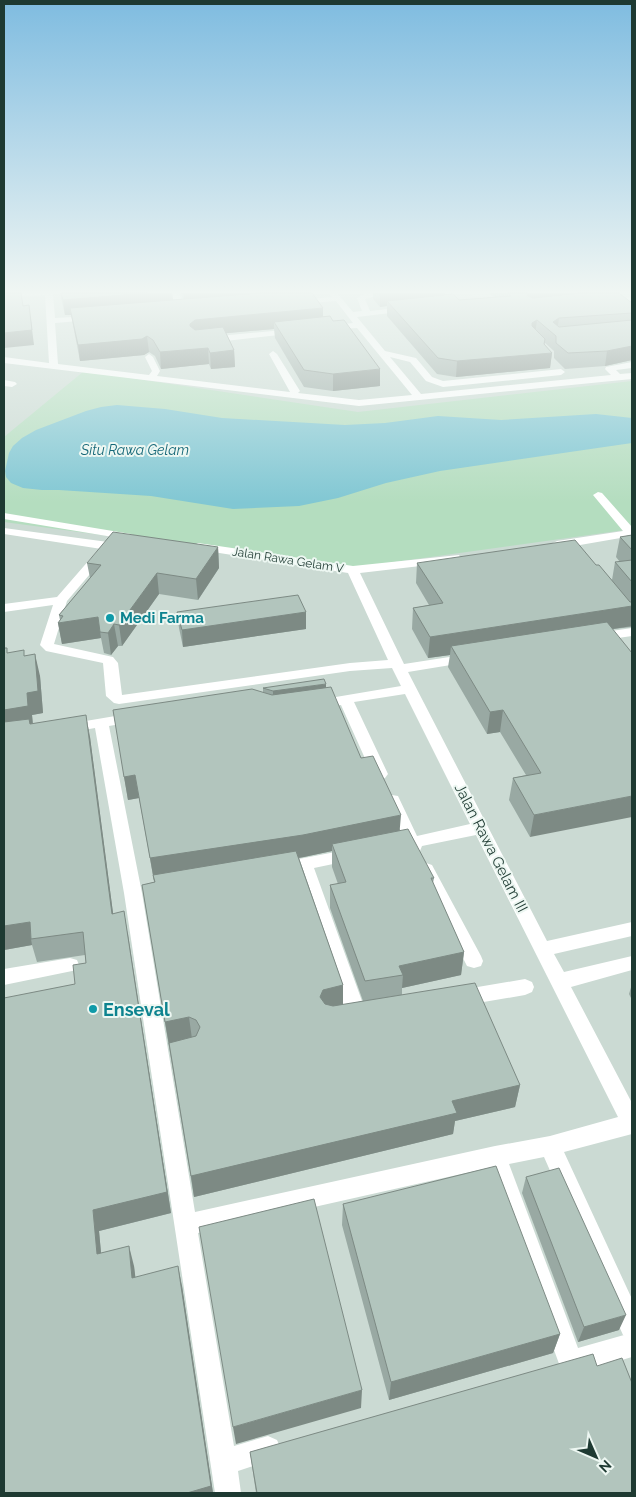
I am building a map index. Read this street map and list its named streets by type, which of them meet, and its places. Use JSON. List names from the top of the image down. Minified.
{"streets":{"street":["Jalan Rawa Gelam V","Jalan Rawa Gelam III"]},"crossings":[["Jalan Rawa Gelam V","Jalan Rawa Gelam III"]],"water":["Situ Rawa Gelam"],"places":["Medi Farma","Enseval"],"north":"bottom right"}
